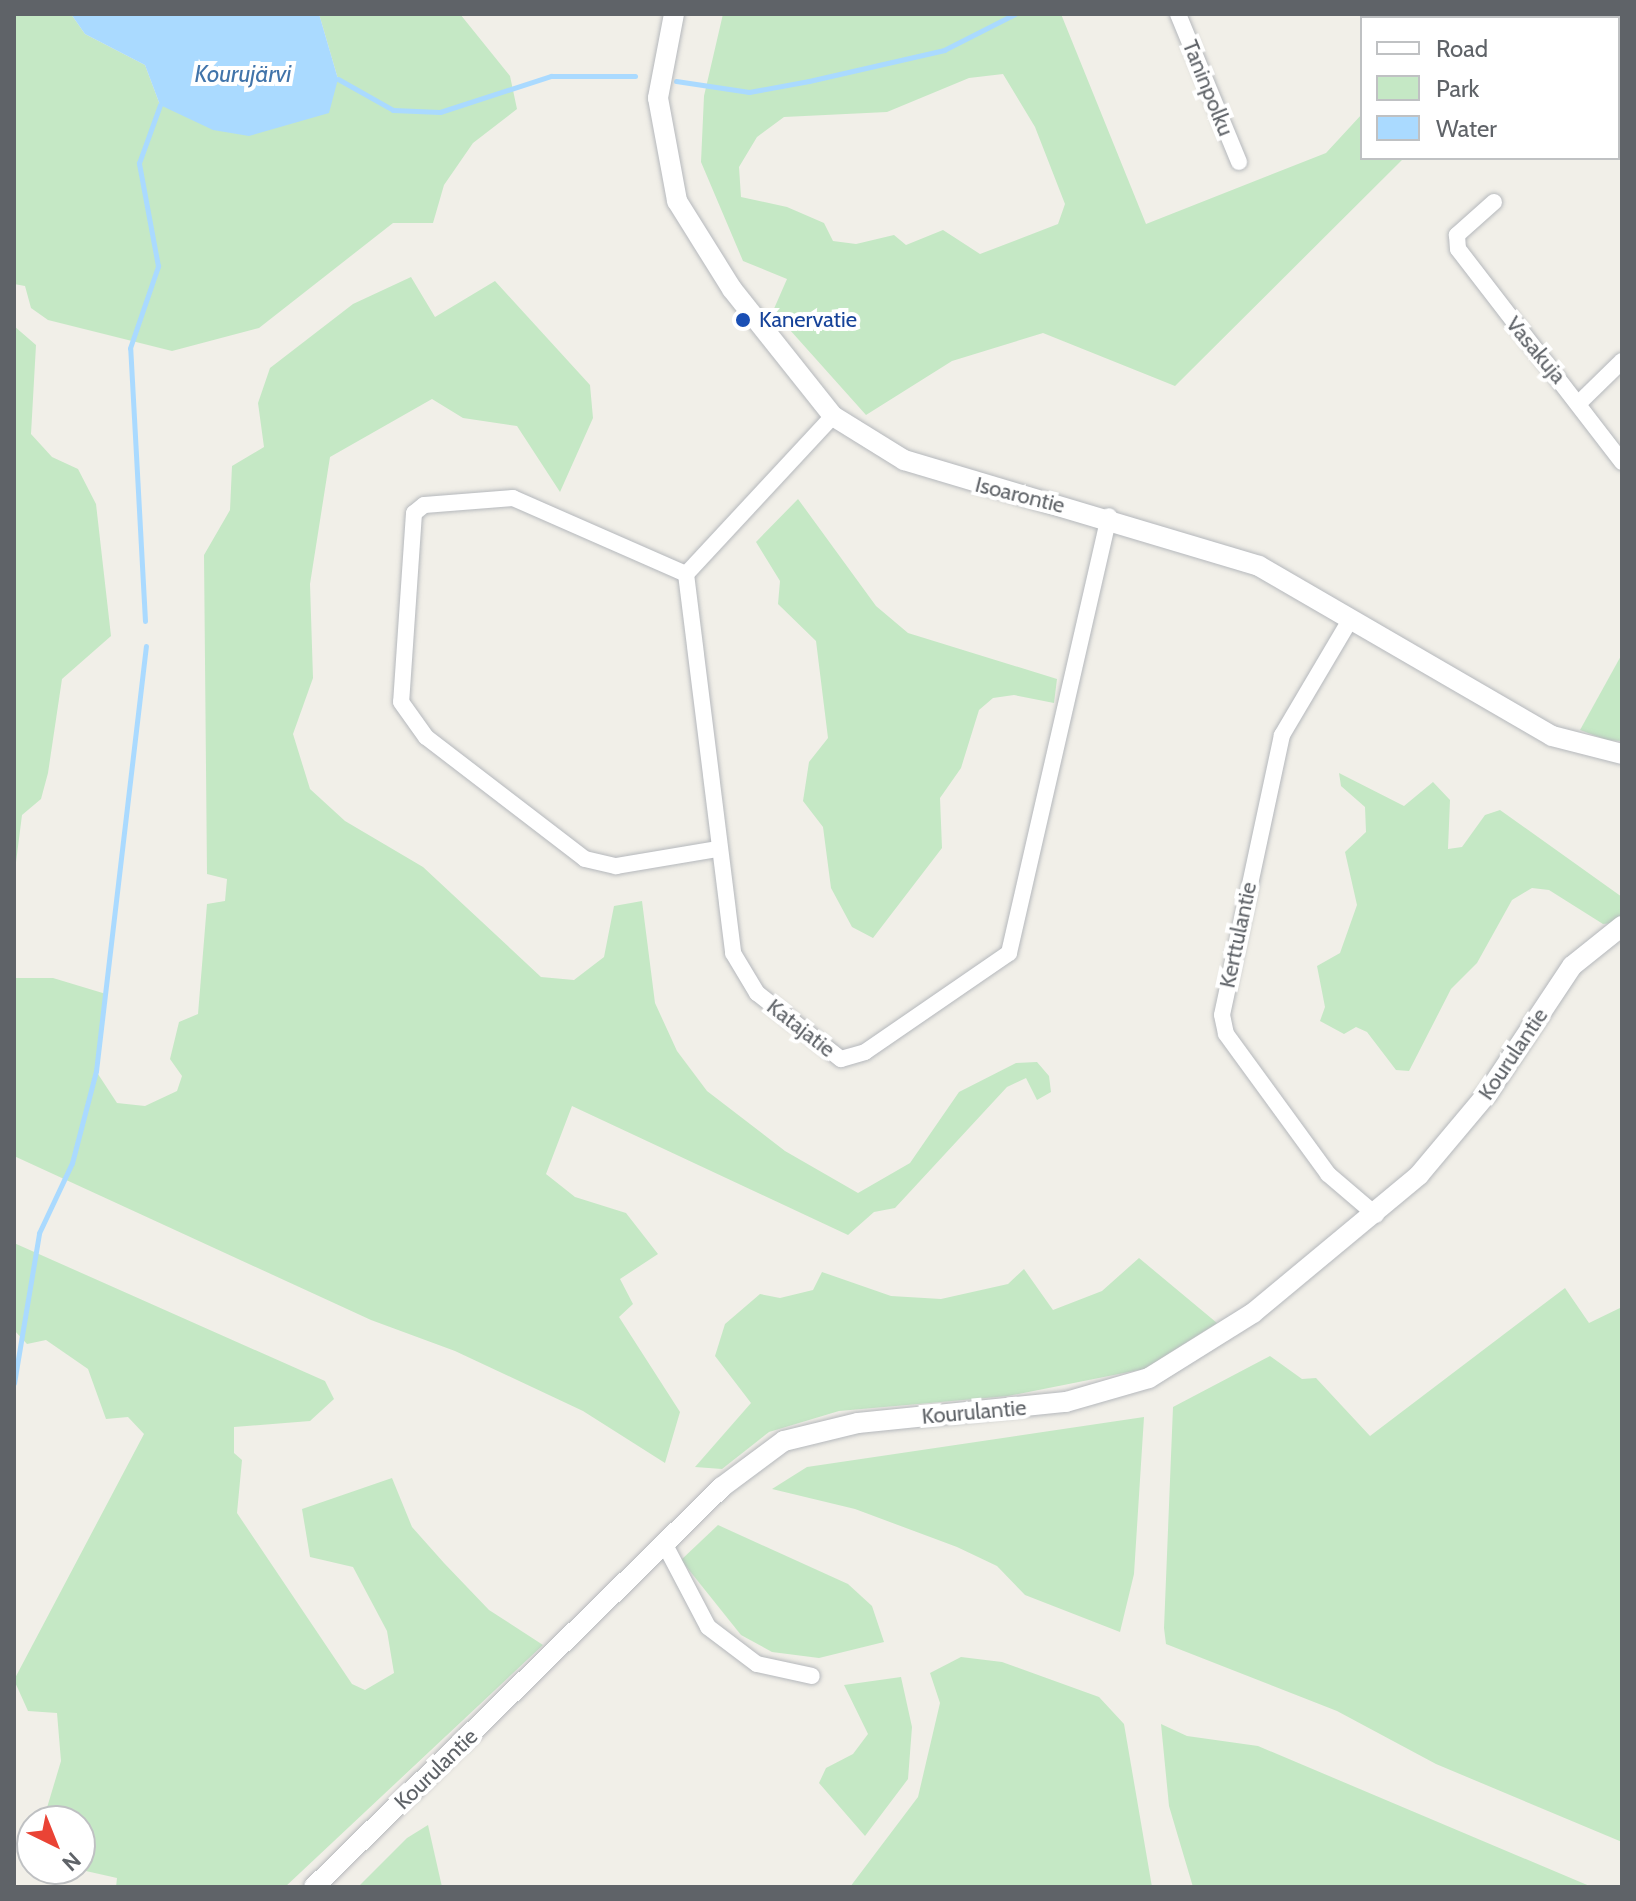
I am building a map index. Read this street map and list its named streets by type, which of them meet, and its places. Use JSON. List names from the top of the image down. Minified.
{"streets":{"street":["Taninpolku","Vasakuja","Isoarontie","Kerttulantie","Katajatie","Kourulantie"]},"crossings":[["Isoarontie","Kerttulantie"],["Isoarontie","Katajatie"],["Kerttulantie","Kourulantie"]],"water":["Kourujärvi"],"places":["Kanervatie"],"legend":["Road","Park","Water"],"north":"bottom right"}
